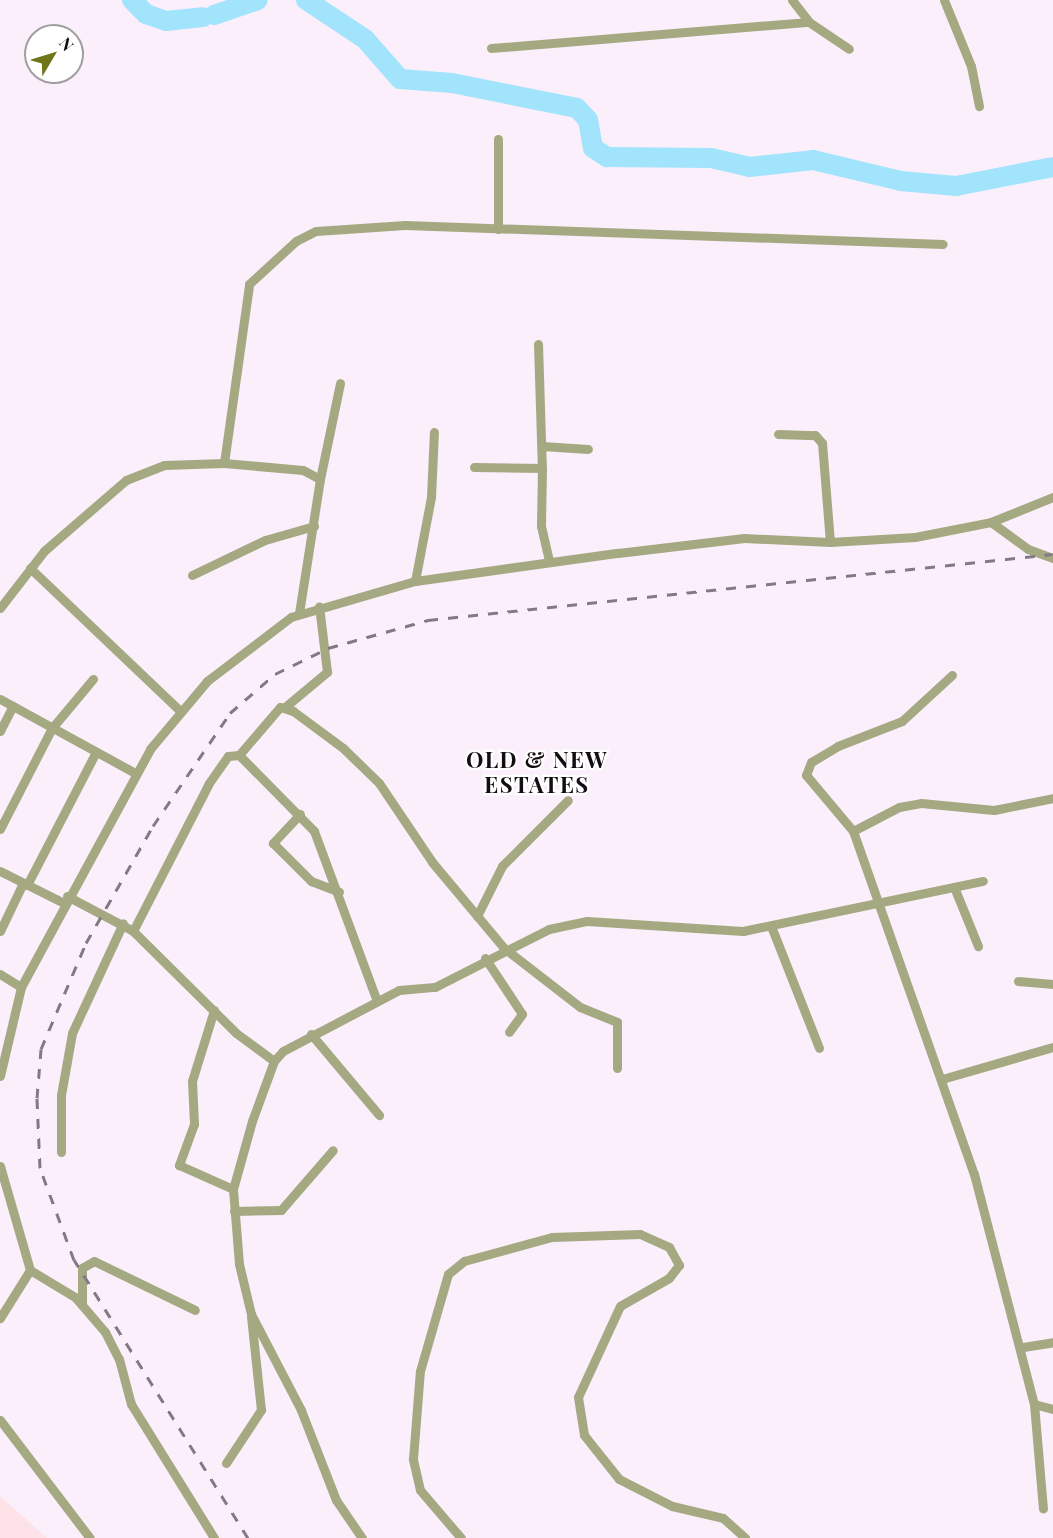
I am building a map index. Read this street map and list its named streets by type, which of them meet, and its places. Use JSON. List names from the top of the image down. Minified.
{"districts":["OLD & NEW ESTATES"],"north":"top right"}
